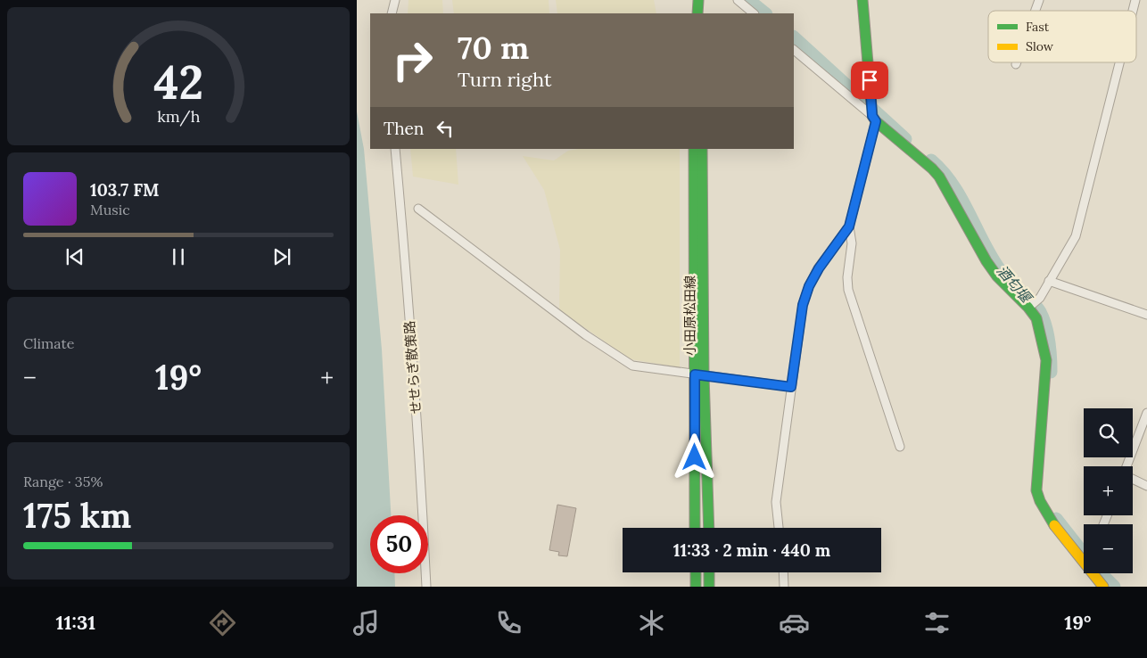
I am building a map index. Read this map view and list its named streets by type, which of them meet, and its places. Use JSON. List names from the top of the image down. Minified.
{"streets":{"main road":["小田原松田線"],"street":["せせらぎ散策路"]},"water":["酒匂堰"],"legend":["Fast","Slow"],"page":{"turn":["70 m","Turn right"],"then":"Then","song":["103.7 FM","Music"],"tile":["Climate",["Range · 35%","175 km"]],"heat":["−","19°","+"],"map_buttons":["+","−"],"limit":"50","trip":"11:33 · 2 min · 440 m","tabs":["11:31","19°"],"gauge":["42","km/h"]}}
